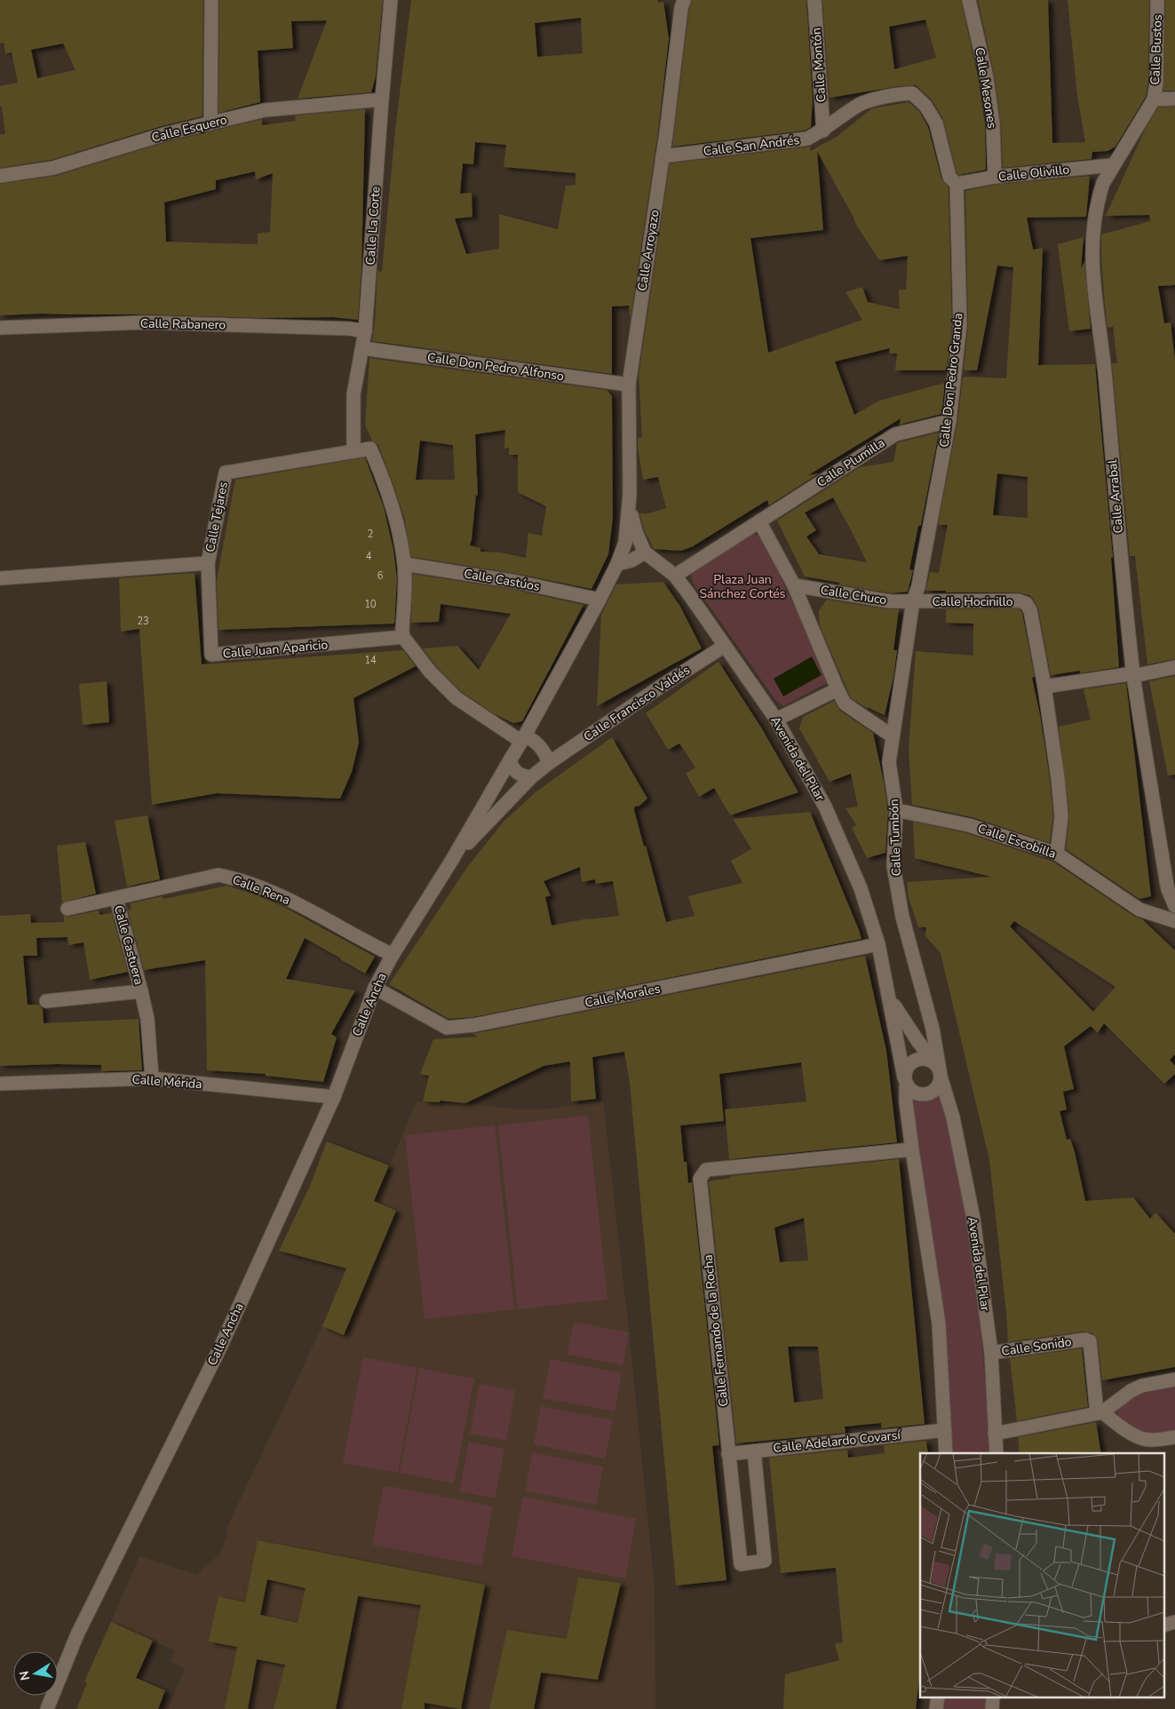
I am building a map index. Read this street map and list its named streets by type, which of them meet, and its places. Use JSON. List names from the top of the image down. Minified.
{"streets":{"street":["Calle Bustos","Calle Montón","Calle Mesones","Calle Esquero","Calle San Andrés","Calle Olivillo","Calle La Corte","Calle Arroyazo","Calle Rabanero","Calle Don Pedro Alfonso","Calle Don Pedro Granda","Calle Plumilla","Calle Arrabal","Calle Tejares","Calle Castúos","Calle Chuco","Calle Hocinillo","Calle Juan Aparicio","Calle Francisco Valdés","Avenida del Pilar","Calle Tumbón","Calle Escobilla","Calle Rena","Calle Castuera","Calle Morales","Calle Ancha","Calle Mérida","Calle Fernando de la Rocha","Calle Sonido","Calle Adelardo Covarsí"]},"crossings":[["Calle Bustos","Calle Arrabal"],["Calle Montón","Calle San Andrés"],["Calle Mesones","Calle Olivillo"],["Calle Esquero","Calle La Corte"],["Calle San Andrés","Calle Olivillo"],["Calle San Andrés","Calle Arroyazo"],["Calle San Andrés","Calle Don Pedro Granda"],["Calle Olivillo","Calle Don Pedro Granda"],["Calle Olivillo","Calle Arrabal"],["Calle La Corte","Calle Rabanero"],["Calle La Corte","Calle Don Pedro Alfonso"],["Calle La Corte","Calle Tejares"],["Calle Arroyazo","Calle Don Pedro Alfonso"],["Calle Arroyazo","Avenida del Pilar"],["Calle Don Pedro Granda","Calle Plumilla"],["Calle Don Pedro Granda","Calle Chuco"],["Calle Don Pedro Granda","Calle Hocinillo"],["Calle Don Pedro Granda","Calle Tumbón"],["Calle Plumilla","Avenida del Pilar"],["Calle Tejares","Calle Juan Aparicio"],["Calle Chuco","Calle Hocinillo"],["Calle Chuco","Calle Tumbón"],["Calle Hocinillo","Calle Tumbón"],["Calle Hocinillo","Calle Escobilla"],["Calle Francisco Valdés","Avenida del Pilar"],["Avenida del Pilar","Calle Tumbón"],["Avenida del Pilar","Calle Morales"],["Avenida del Pilar","Calle Fernando de la Rocha"],["Avenida del Pilar","Calle Sonido"],["Avenida del Pilar","Calle Adelardo Covarsí"],["Calle Tumbón","Calle Escobilla"],["Calle Rena","Calle Castuera"],["Calle Rena","Calle Ancha"],["Calle Castuera","Calle Mérida"],["Calle Morales","Calle Ancha"],["Calle Ancha","Calle Mérida"],["Calle Fernando de la Rocha","Calle Adelardo Covarsí"]],"parks":["Plaza Juan Sánchez Cortés"],"house_numbers":["2","4","6","10","23","14"],"north":"left"}
